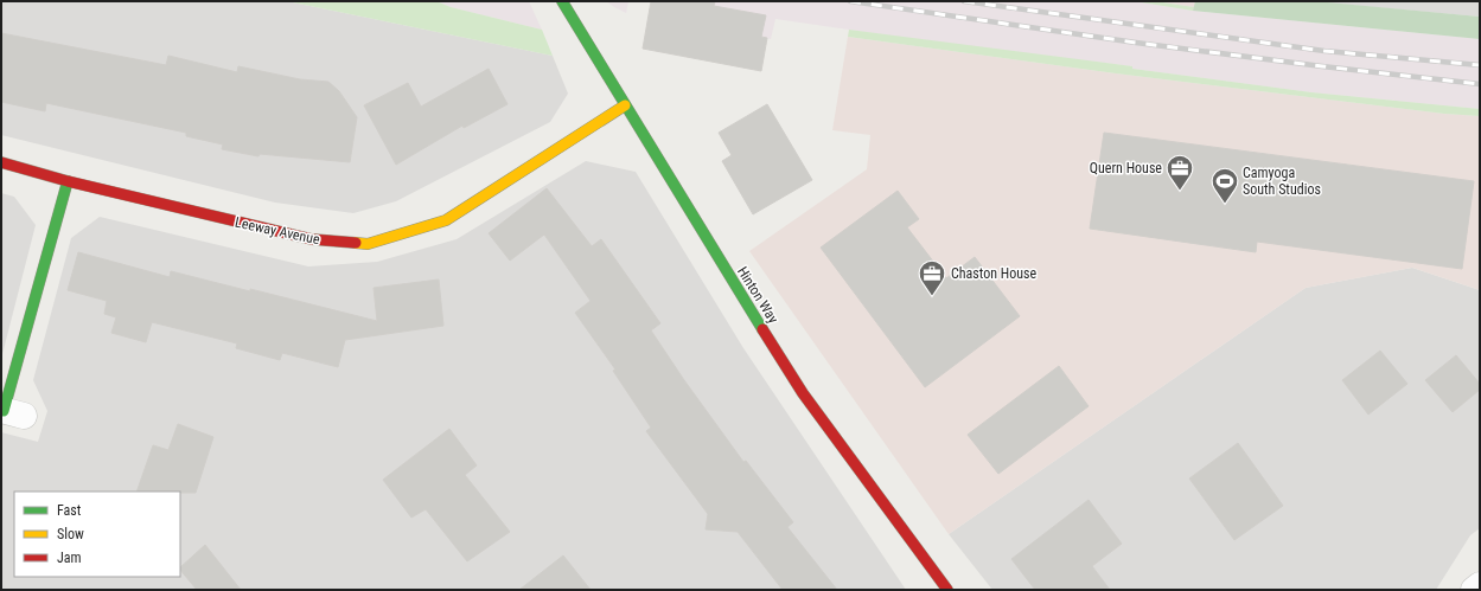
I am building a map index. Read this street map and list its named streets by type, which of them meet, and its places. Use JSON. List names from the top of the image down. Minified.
{"streets":{"street":["Leeway Avenue","Hinton Way"]},"crossings":[["Leeway Avenue","Hinton Way"]],"places":{"office":["Quern House","Chaston House"],"sports":["Camyoga South Studios"]},"legend":["Fast","Slow","Jam"]}
